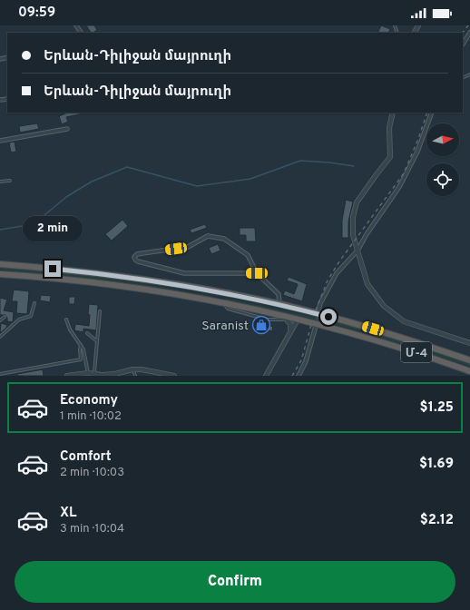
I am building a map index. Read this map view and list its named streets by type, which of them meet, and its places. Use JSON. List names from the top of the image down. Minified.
{"streets":{"highway":["Մ-4"]},"places":{"shop":["Saranist"]},"north":"right","page":{"status":"09:59","banner":["Երևան-Դիլիջան մայրուղի","Երևան-Դիլիջան մայրուղի"],"bubble":"2 min","list":[{"name":"Economy","note":"1 min · 10:02","value":"$1.25"},{"name":"Comfort","note":"2 min · 10:03","value":"$1.69"},{"name":"XL","note":"3 min · 10:04","value":"$2.12"}],"buttons":"Confirm"}}
